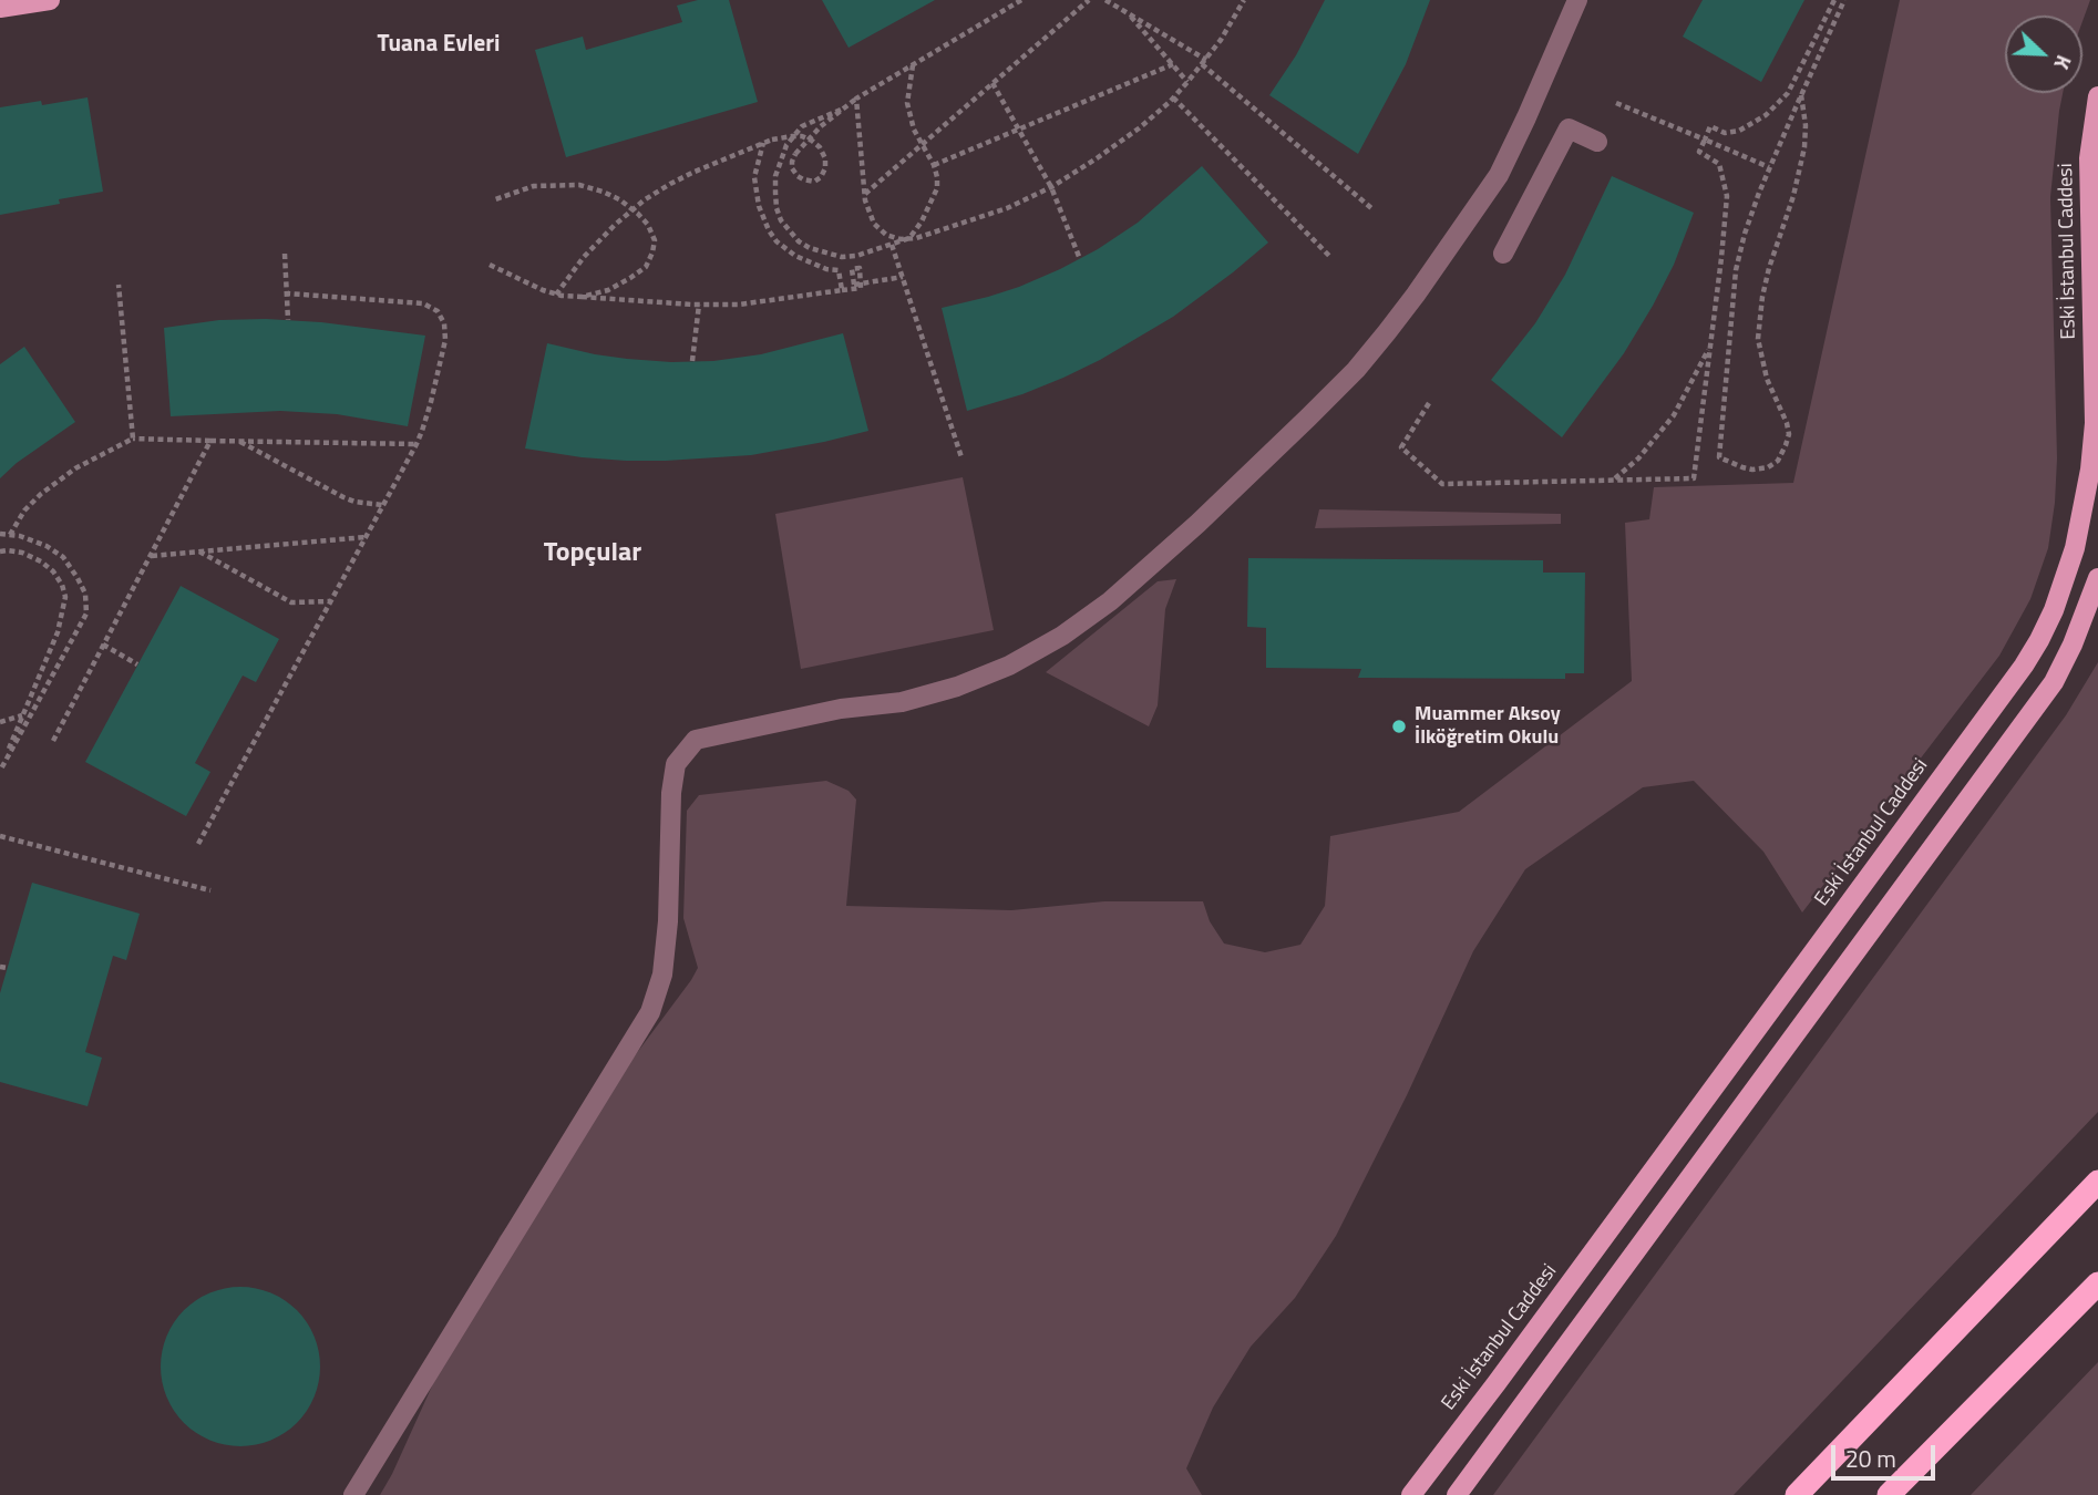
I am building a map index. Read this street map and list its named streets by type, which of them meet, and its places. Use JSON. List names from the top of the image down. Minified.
{"streets":{"main road":["Eski İstanbul Caddesi"]},"districts":["Tuana Evleri","Topçular"],"places":["Muammer Aksoy İlköğretim Okulu"],"scale_bar":"20 m","north":"bottom right"}
